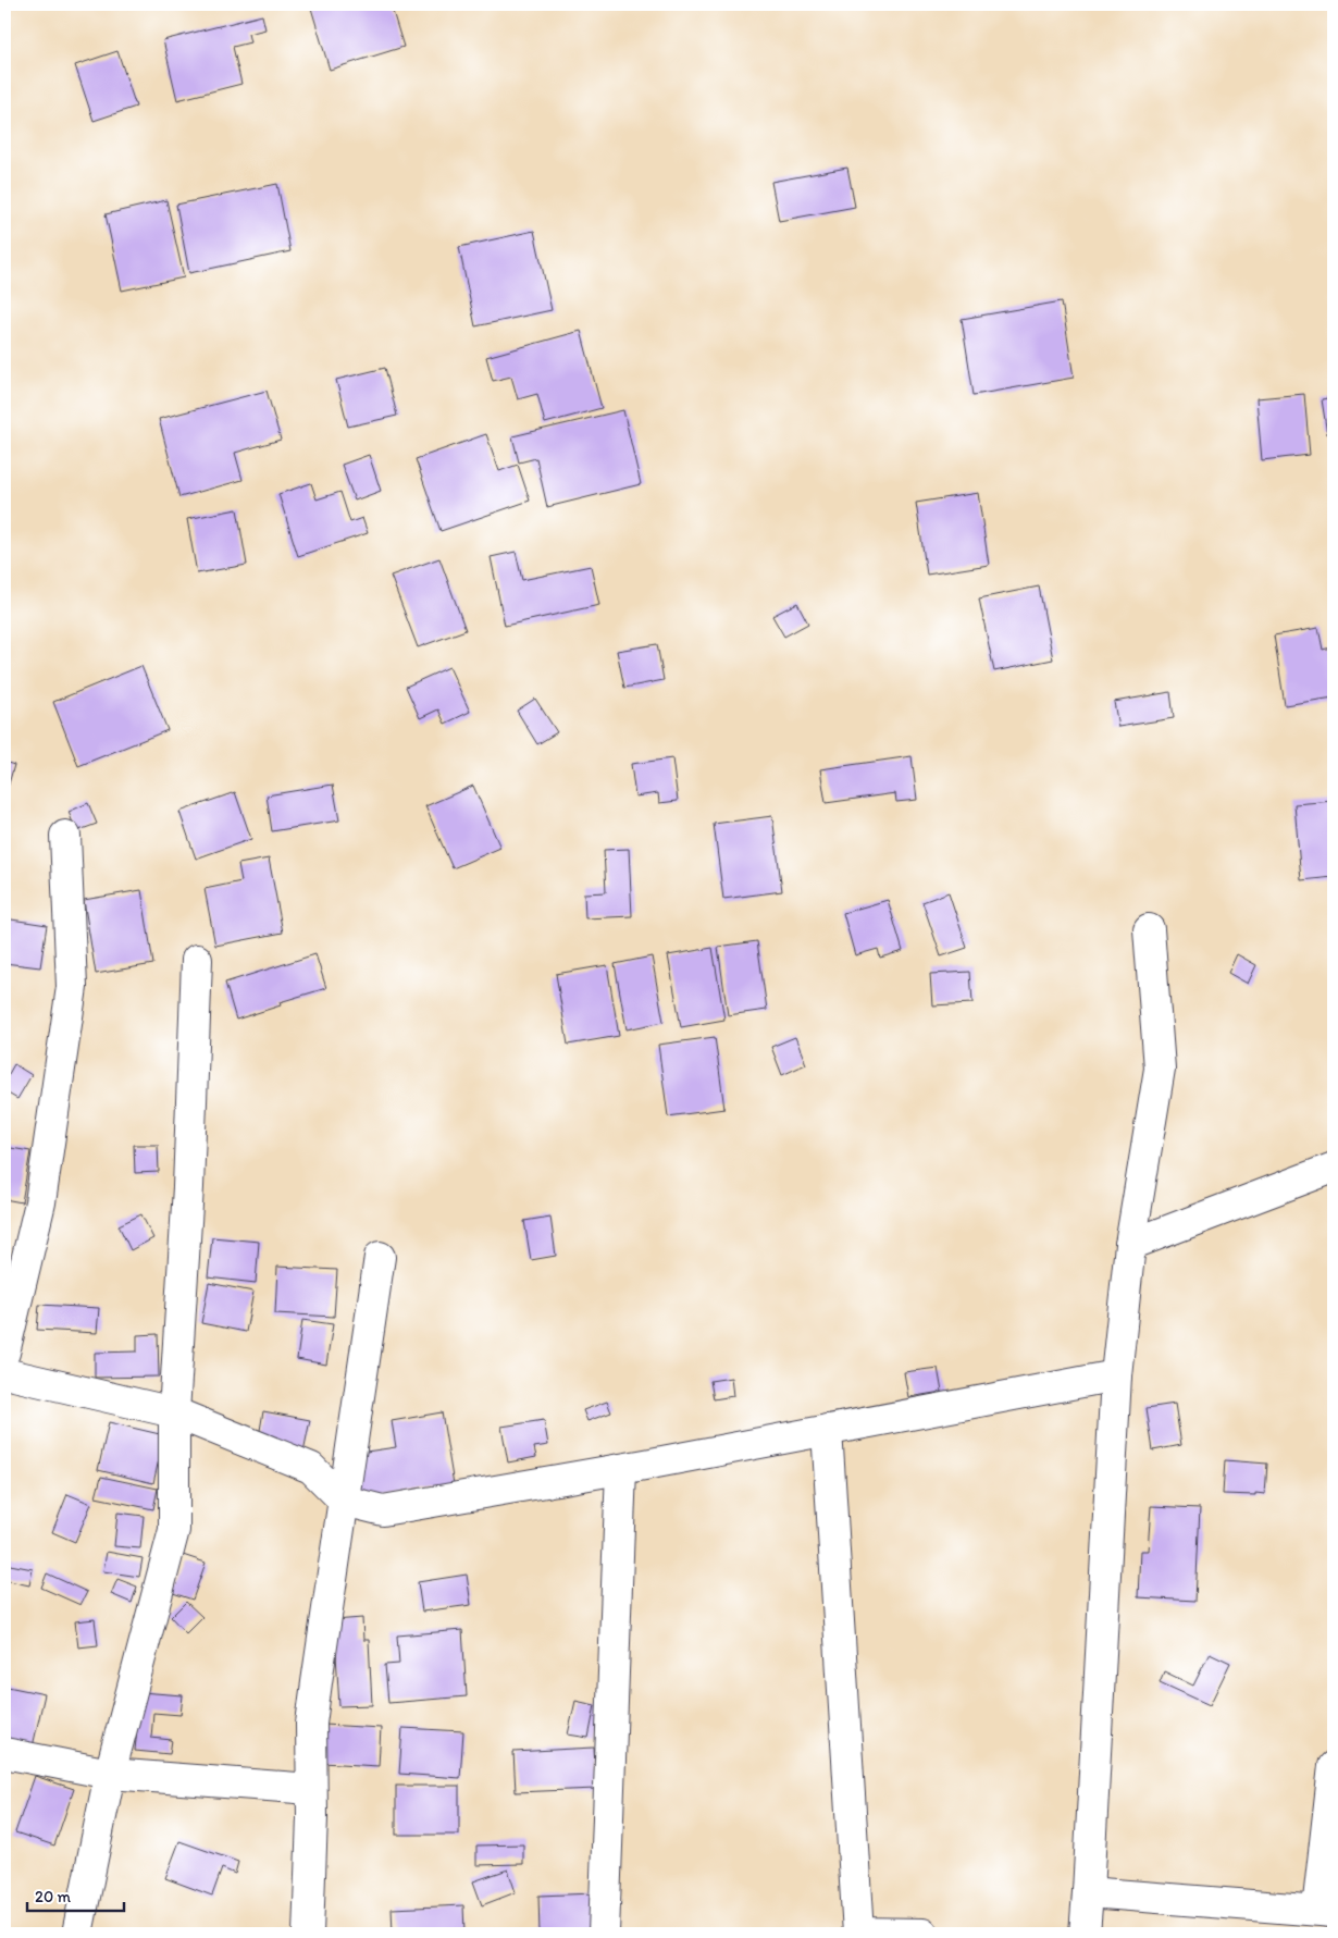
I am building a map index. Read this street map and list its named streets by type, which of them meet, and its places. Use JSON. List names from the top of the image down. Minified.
{"scale_bar":"20 m"}
